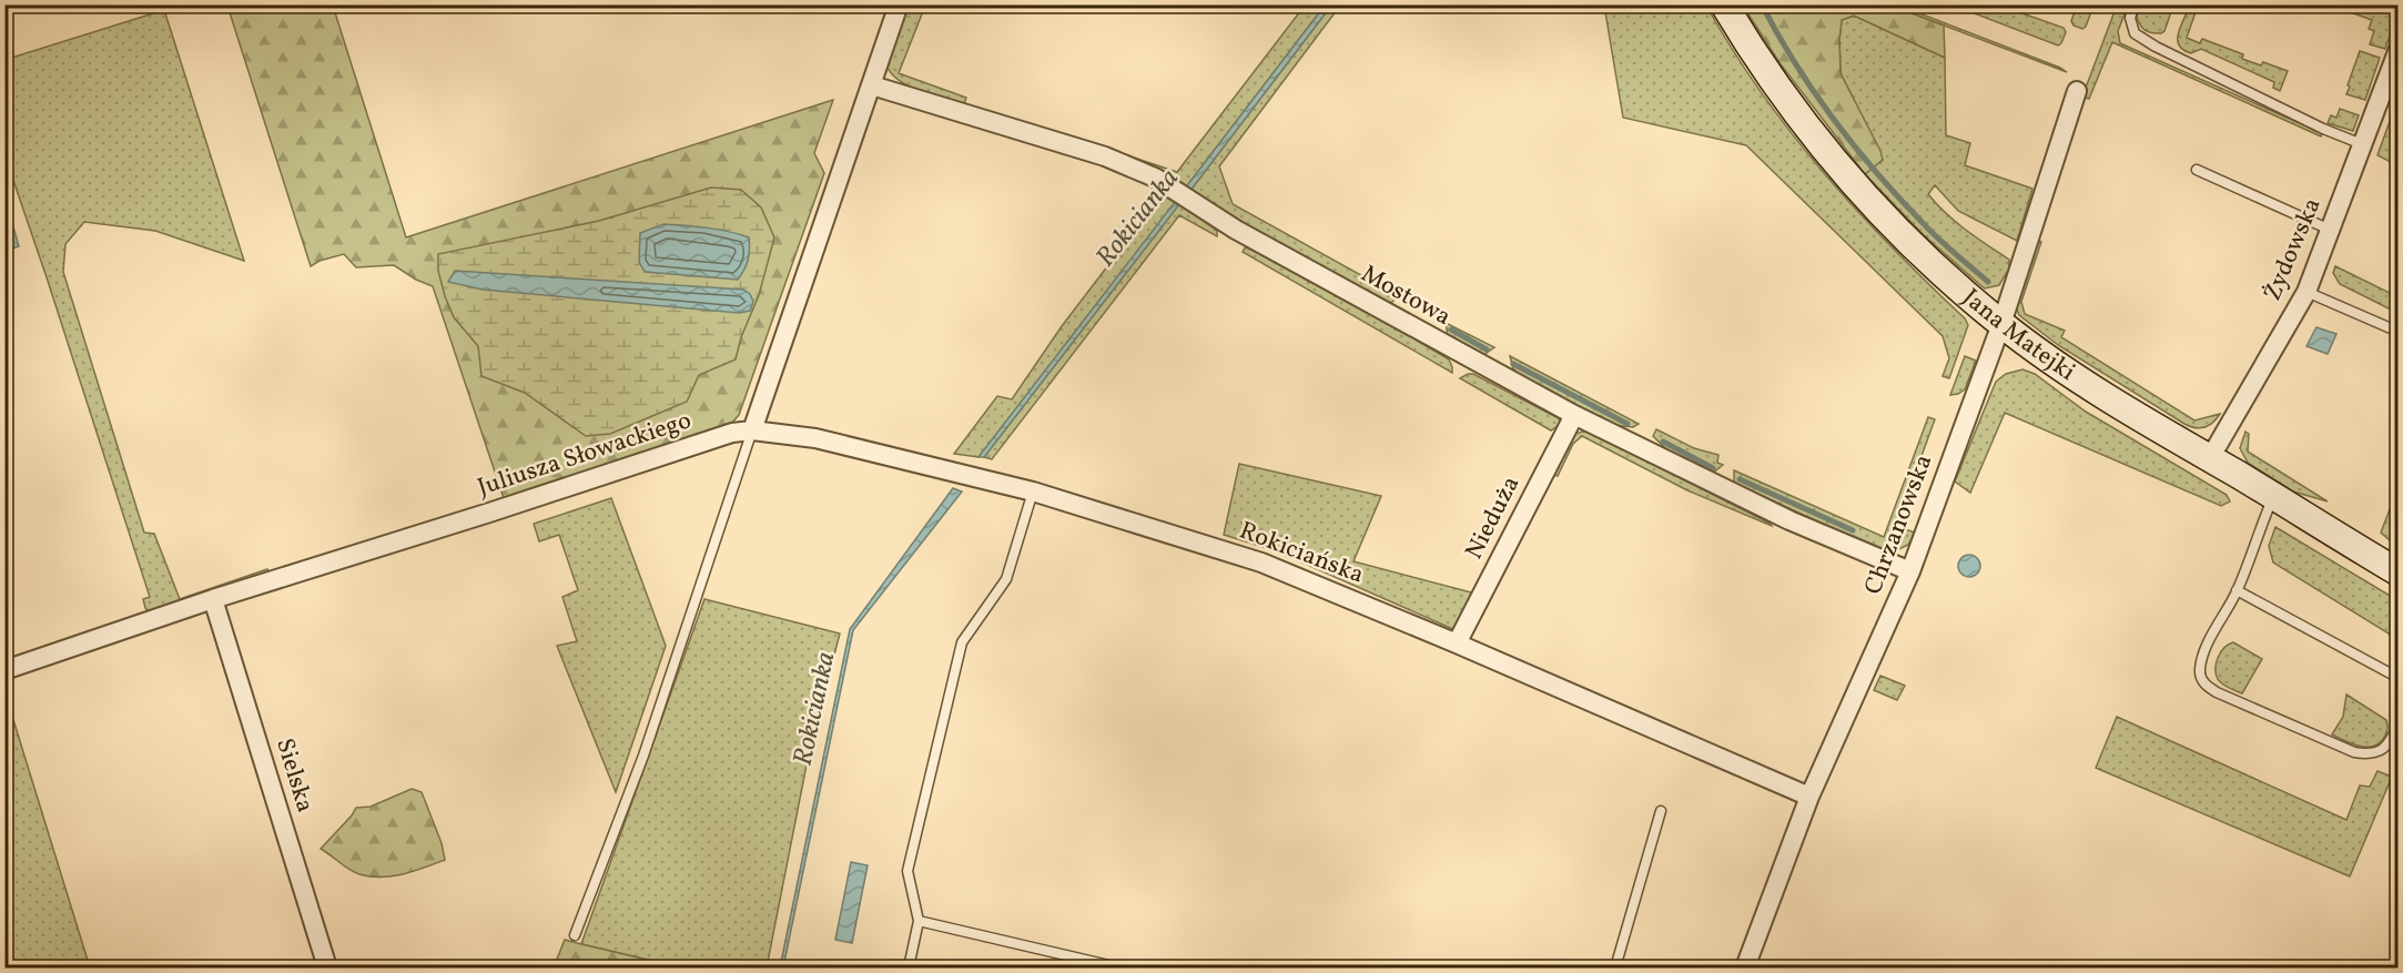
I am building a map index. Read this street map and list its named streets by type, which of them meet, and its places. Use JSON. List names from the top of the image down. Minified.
{"streets":{"street":["Żydowska","Mostowa","Jana Matejki","Juliusza Słowackiego","Nieduża","Chrzanowska","Rokiciańska","Sielska"]},"crossings":[["Żydowska","Jana Matejki"],["Mostowa","Nieduża"],["Mostowa","Chrzanowska"],["Jana Matejki","Chrzanowska"],["Juliusza Słowackiego","Rokiciańska"],["Juliusza Słowackiego","Sielska"],["Nieduża","Rokiciańska"],["Chrzanowska","Rokiciańska"]],"water":["Rokicianka"]}
